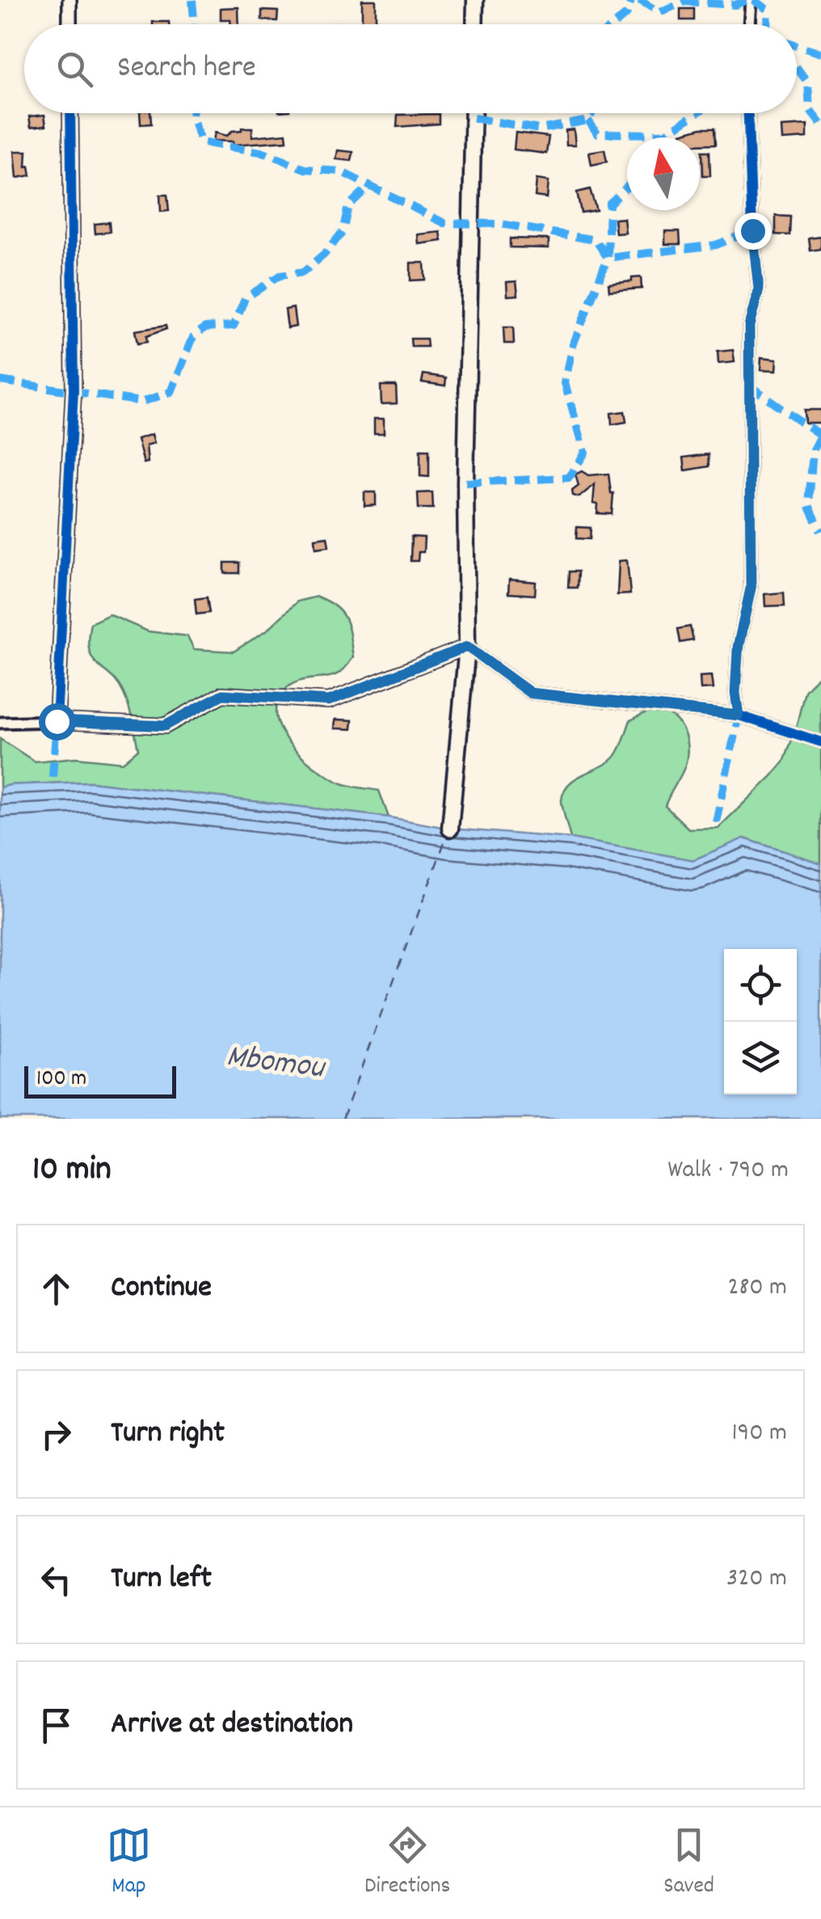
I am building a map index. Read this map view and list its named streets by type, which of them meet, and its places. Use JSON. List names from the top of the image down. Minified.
{"water":["Mbomou"],"scale_bar":"100 m","north":"top","page":{"search":"Search here","scale":"100 m","heading":["10 min","Walk · 790 m"],"list":[["Continue","280 m"],["Turn right","190 m"],["Turn left","320 m"],"Arrive at destination"],"nav":["Map","Directions","Saved"]}}
